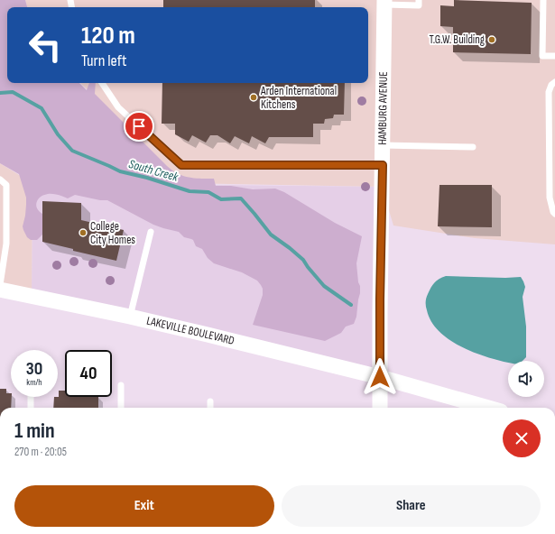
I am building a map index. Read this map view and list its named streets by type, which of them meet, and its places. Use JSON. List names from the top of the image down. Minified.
{"streets":{"street":["HAMBURG AVENUE","LAKEVILLE BOULEVARD"]},"crossings":[["HAMBURG AVENUE","LAKEVILLE BOULEVARD"]],"water":["South Creek"],"places":["T.G.W. Building","Arden International Kitchens","College City Homes"],"page":{"turn":["120 m","Turn left"],"speed":"30 km/h","limit":"40","heading":["1 min","270 m · 20:05"],"buttons":["Exit","Share"]}}
